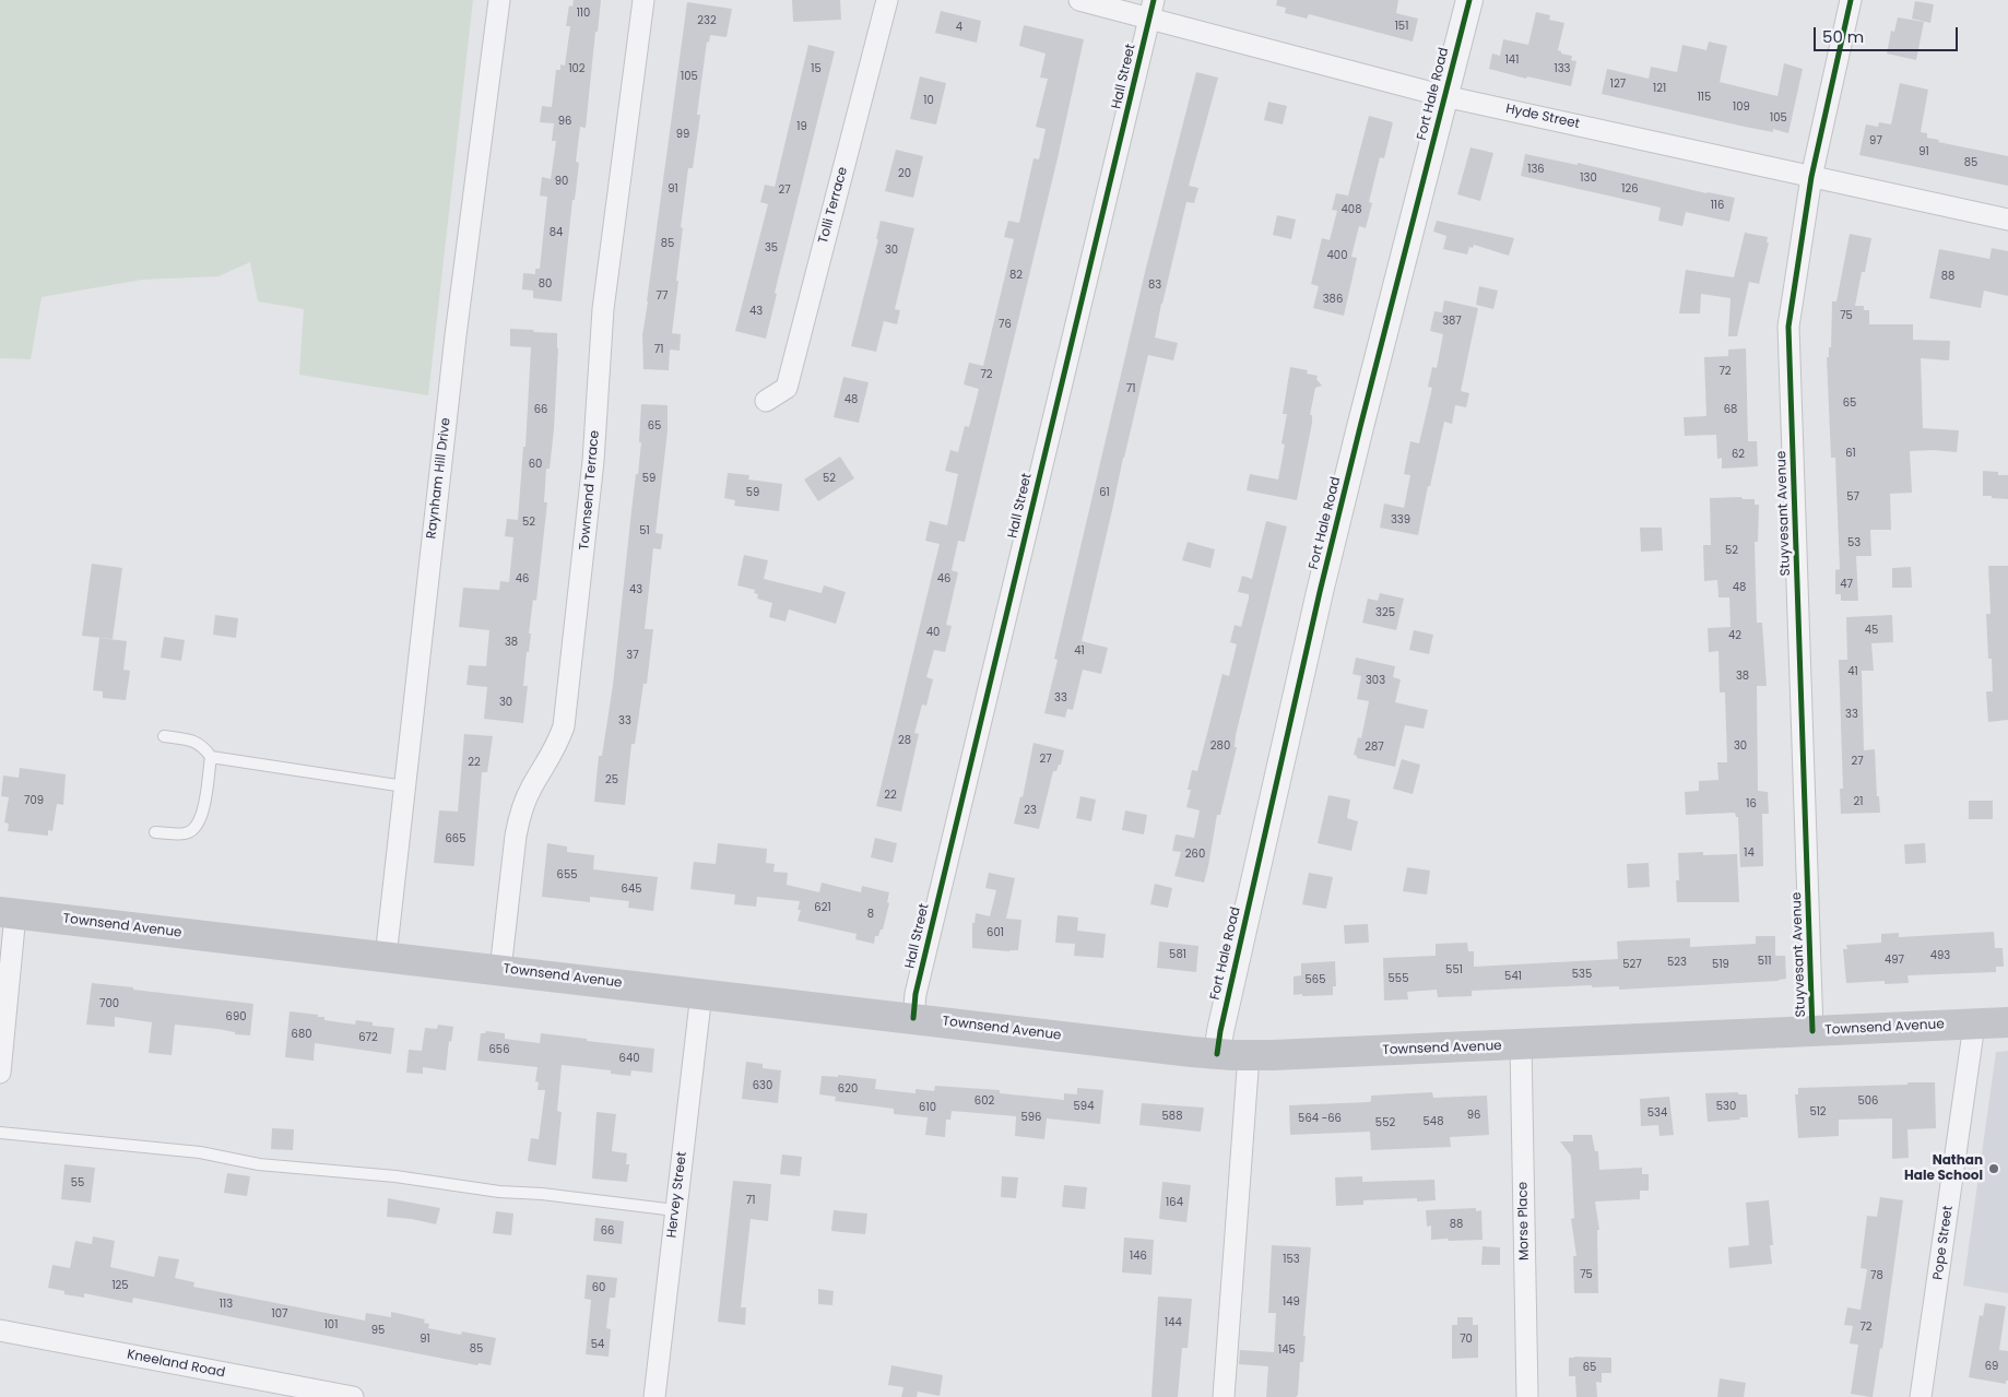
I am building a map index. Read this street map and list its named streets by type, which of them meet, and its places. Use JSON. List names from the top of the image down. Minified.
{"streets":{"main road":["Townsend Avenue"],"street":["Hall Street","Fort Hale Road","Hyde Street","Tolli Terrace","Raynham Hill Drive","Townsend Terrace","Stuyvesant Avenue","Hervey Street","Morse Place","Pope Street","Kneeland Road"]},"crossings":[["Hall Street","Hyde Street"],["Hall Street","Townsend Avenue"],["Fort Hale Road","Hyde Street"],["Fort Hale Road","Townsend Avenue"],["Hyde Street","Stuyvesant Avenue"],["Raynham Hill Drive","Townsend Avenue"],["Townsend Terrace","Townsend Avenue"],["Stuyvesant Avenue","Townsend Avenue"],["Townsend Avenue","Hervey Street"],["Townsend Avenue","Morse Place"],["Townsend Avenue","Pope Street"]],"places":["Nathan Hale School"],"house_numbers":["110","232","151","4","141","102","15","133","105","127","121","115","10","109","105","96","19","99","97","91","85","136","20","130","90","91","126","27","116","408","84","85","35","30","400","82","88","80","83","77","386","43","75","387","76","71","72","72","71","48","65","66","68","65","61","62","60","59","52","59","61","57","339","52","51","53","52","46","46","47","48","43","325","45","40","42","38","41","37","41","38","303","33","30","33","33","28","280","30","287","27","27","22","25","22","709","21","16","23","665","14","260","655","645","621","8","601","581","493","497","511","523","527","519","551","535","541","555","565","700","690","680","672","656","640","630","620","602","506","594","530","610","512","534","96","588","596","564 -66","548","552","55","71","164","88","66","146","153","75","78","125","60","149","113","107","144","101","72","95","91","70","54","85","145","69","65"],"scale_bar":"50 m"}
